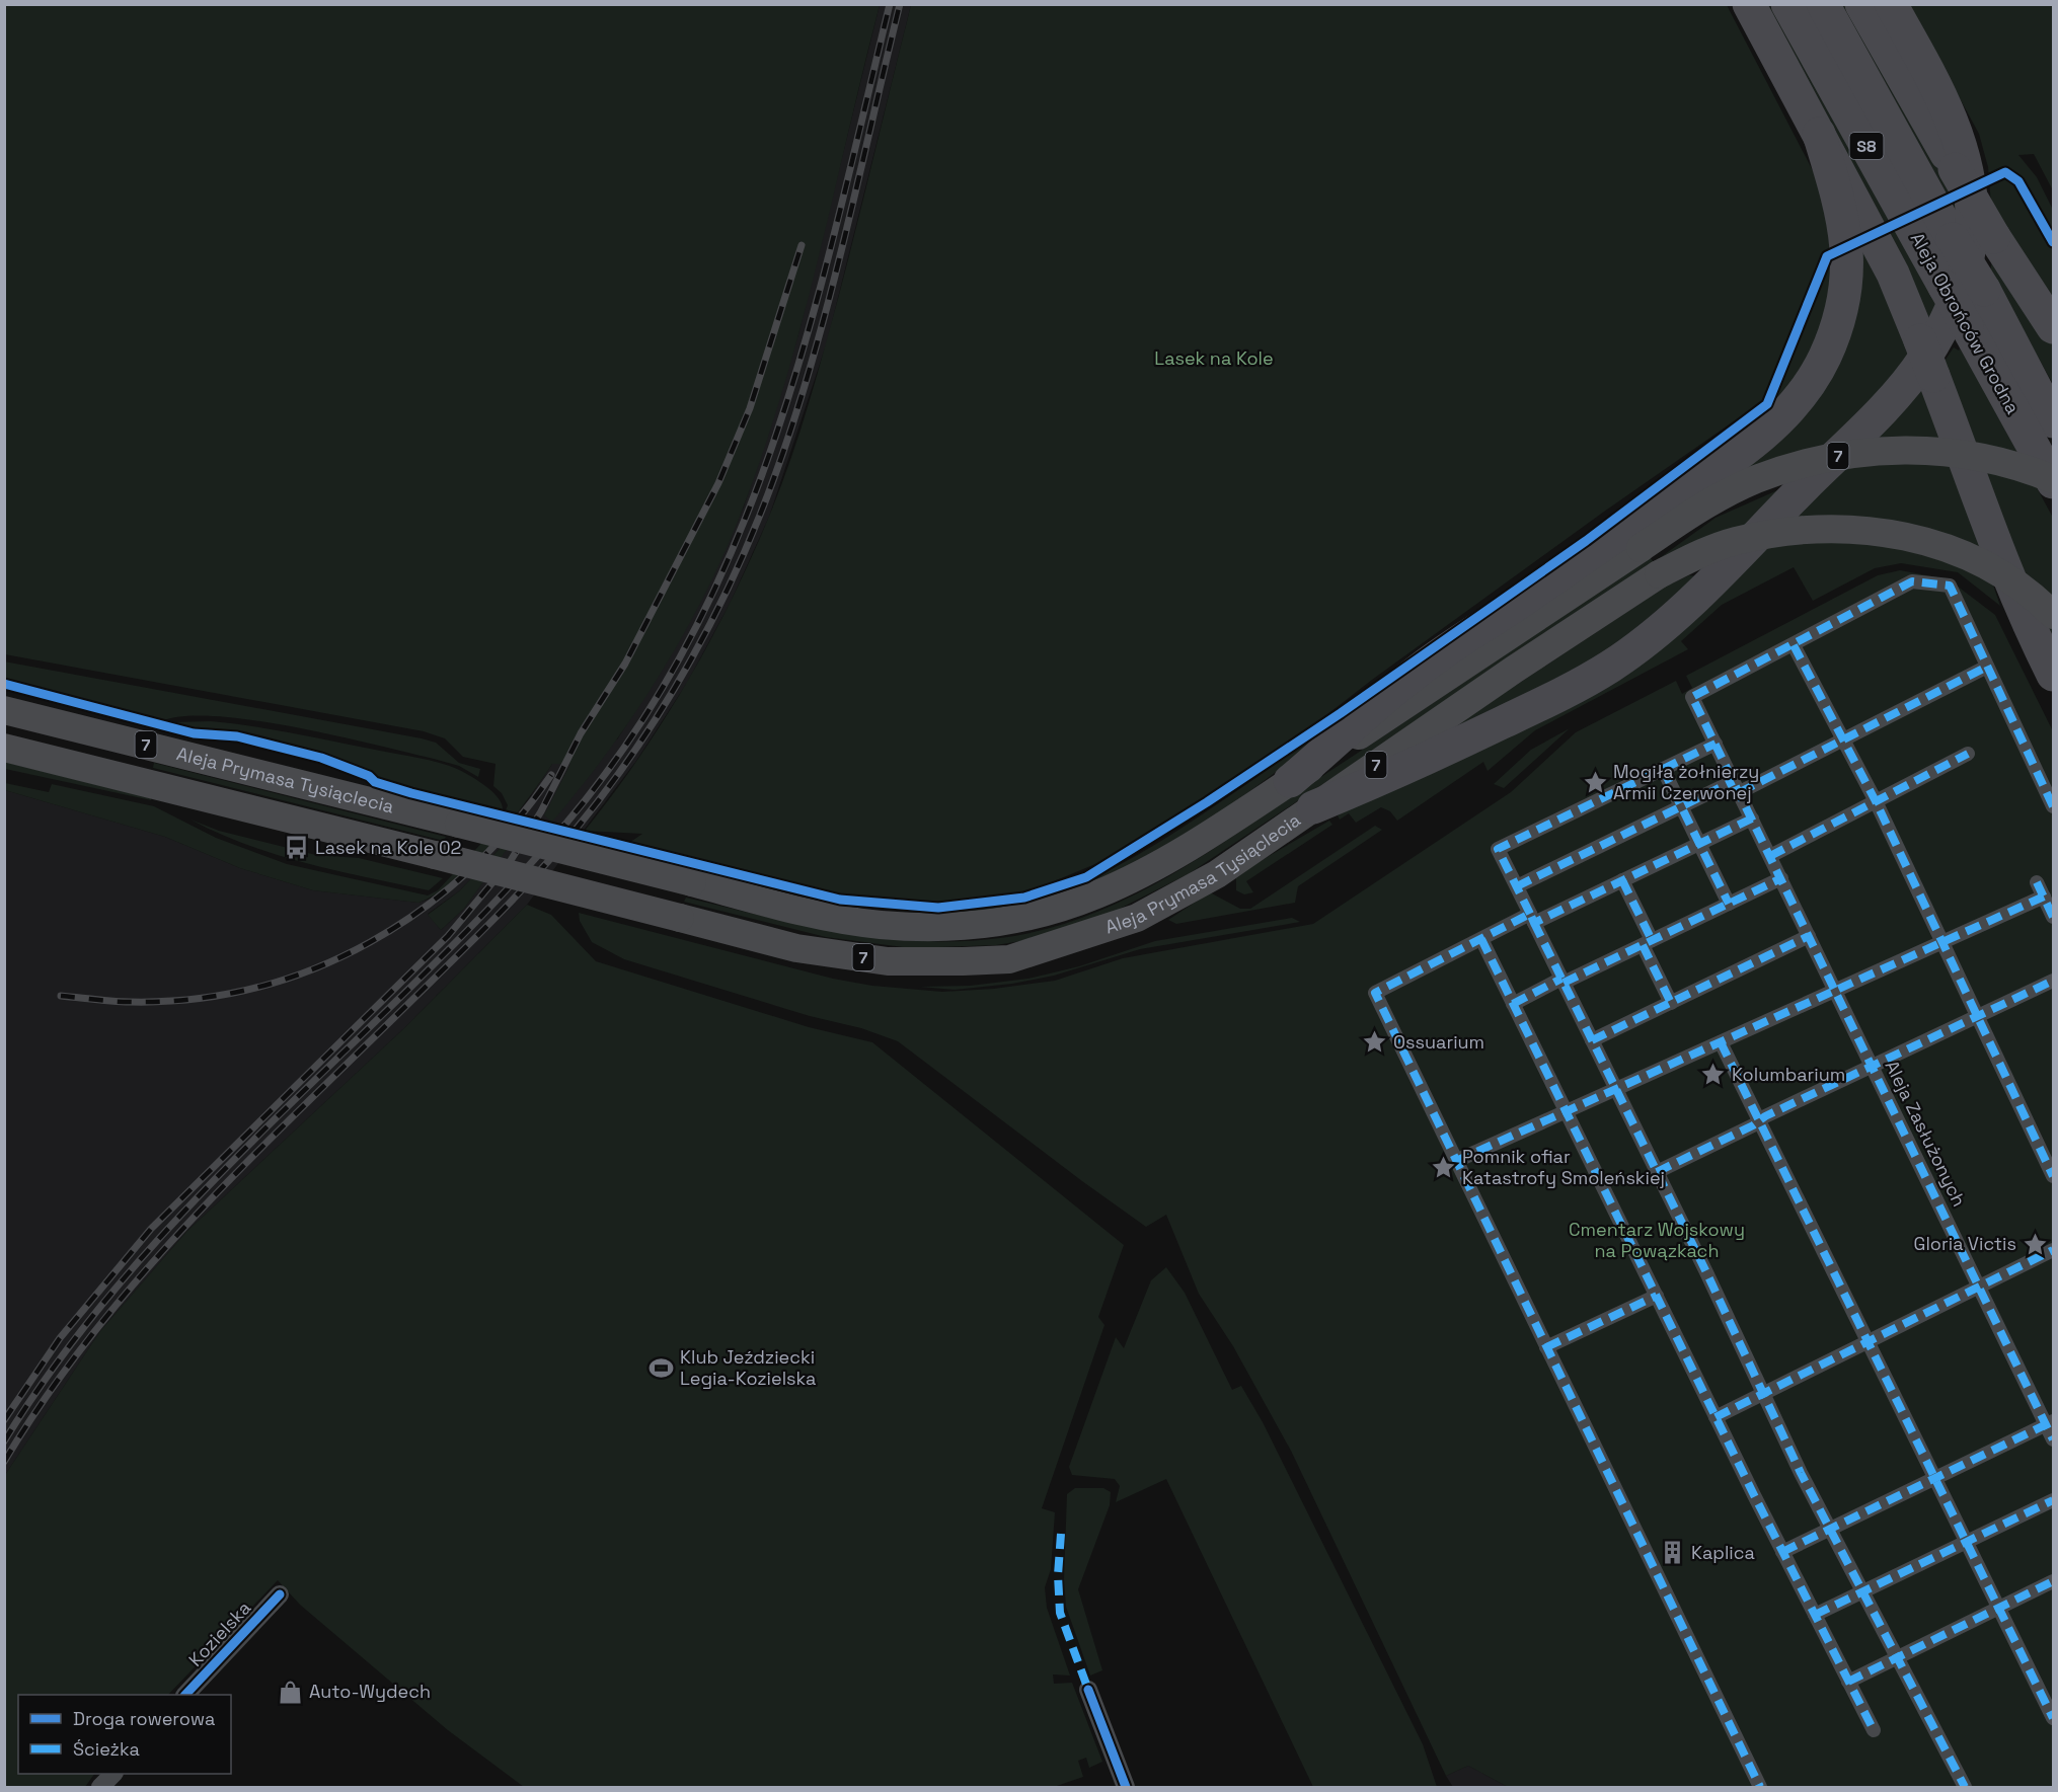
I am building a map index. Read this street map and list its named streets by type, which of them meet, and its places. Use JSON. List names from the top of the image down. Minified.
{"streets":{"highway":["S8","Aleja Obrońców Grodna"],"main road":["7","Aleja Prymasa Tysiąclecia"],"street":["Aleja Zasłużonych","Kozielska"]},"crossings":[["Aleja Obrońców Grodna","Aleja Prymasa Tysiąclecia"]],"parks":["Lasek na Kole","Cmentarz Wojskowy na Powązkach"],"places":{"place":["Mogiła żołnierzy Armii Czerwonej","Ossuarium","Kolumbarium","Pomnik ofiar Katastrofy Smoleńskiej","Gloria Victis"],"bus stop":["Lasek na Kole 02"],"sports":["Klub Jeździecki Legia-Kozielska"],"building":["Kaplica"],"shop":["Auto-Wydech"]},"legend":["Droga rowerowa","Ścieżka"]}
